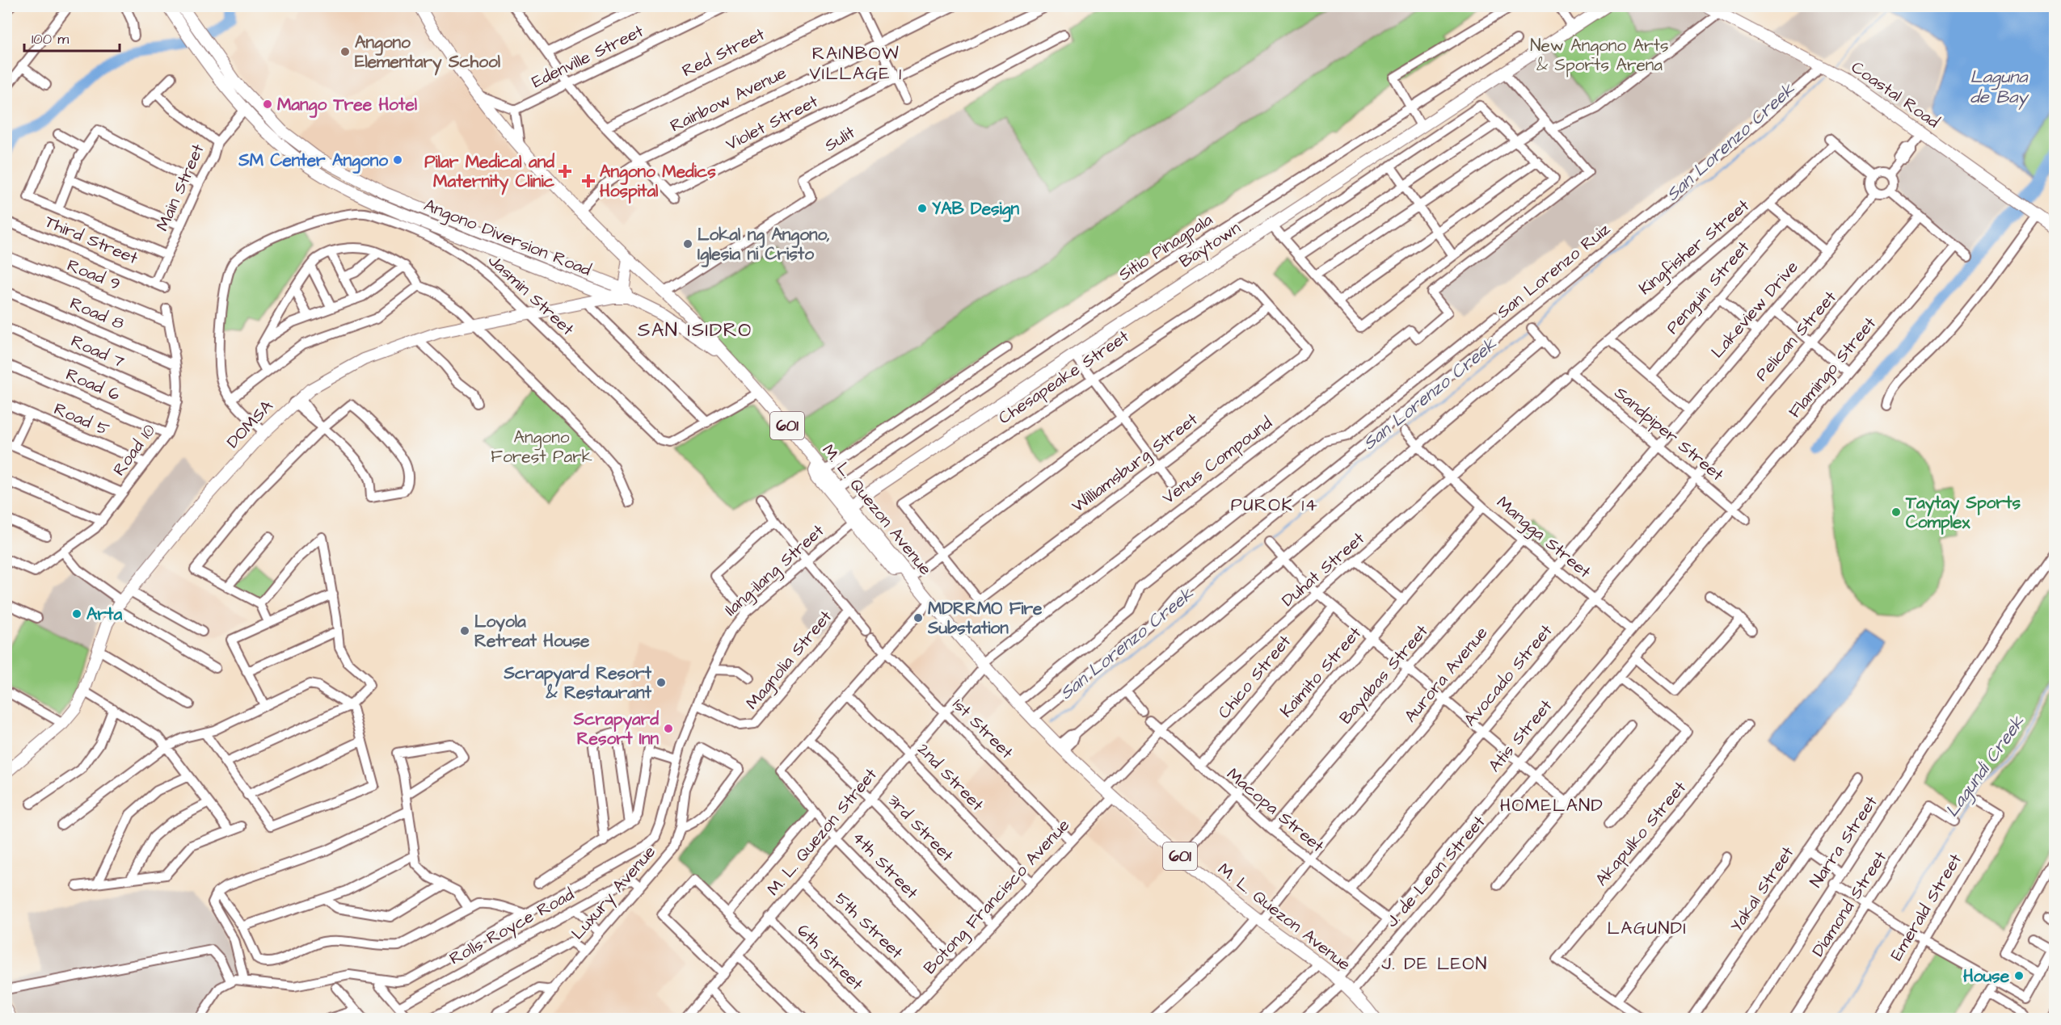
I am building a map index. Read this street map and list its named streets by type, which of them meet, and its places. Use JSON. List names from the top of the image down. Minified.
{"streets":{"main road":["Coastal Road","Angono Diversion Road","Baytown","DOMSA","601","M. L. Quezon Avenue"],"street":["Red Street","Edenville Street","Rainbow Avenue","Violet Street","Sulit","Main Street","Third Street","Sitio Pinagpala","Kingfisher Street","San Lorenzo Ruiz","Road 9","Penguin Street","Jasmin Street","Lakeview Drive","Road 8","Pelican Street","Road 7","Flamingo Street","Chesapeake Street","Road 6","Road 5","Sandpiper Street","Road 10","Venus Compound","Williamsburg Street","Mangga Street","Duhat Street","Ilang-ilang Street","Magnolia Street","Kaimito Street","Bayabas Street","Aurora Avenue","Avocado Street","Chico Street","1st Street","Atis Street","2nd Street","Macopa Street","3rd Street","M. L. Quezon Street","Akapulko Street","Narra Street","4th Street","J. de Leon Street","Yakal Street","Luxury Avenue","Botong Francisco Avenue","Diamond Street","Emerald Street","5th Street","Rolls Royce Road","6th Street"]},"crossings":[["Coastal Road","San Lorenzo Ruiz"],["Rainbow Avenue","M. L. Quezon Avenue"],["Sulit","M. L. Quezon Avenue"],["Main Street","Angono Diversion Road"],["Main Street","Third Street"],["Angono Diversion Road","DOMSA"],["Angono Diversion Road","M. L. Quezon Avenue"],["Baytown","M. L. Quezon Avenue"],["Sitio Pinagpala","M. L. Quezon Avenue"],["Kingfisher Street","Lakeview Drive"],["Kingfisher Street","Sandpiper Street"],["Kingfisher Street","Duhat Street"],["San Lorenzo Ruiz","M. L. Quezon Avenue"],["Road 9","Road 10"],["Jasmin Street","DOMSA"],["Lakeview Drive","Sandpiper Street"],["Lakeview Drive","Aurora Avenue"],["Road 8","Road 10"],["Pelican Street","Sandpiper Street"],["Pelican Street","Avocado Street"],["Road 7","Road 10"],["Flamingo Street","Sandpiper Street"],["Flamingo Street","Atis Street"],["Chesapeake Street","Williamsburg Street"],["Road 6","Road 10"],["Road 5","Road 10"],["601","M. L. Quezon Avenue"],["601","J. de Leon Street"],["Sandpiper Street","Duhat Street"],["Sandpiper Street","Aurora Avenue"],["Sandpiper Street","Avocado Street"],["Sandpiper Street","Atis Street"],["Venus Compound","M. L. Quezon Avenue"],["Venus Compound","M. L. Quezon Street"],["M. L. Quezon Avenue","Duhat Street"],["M. L. Quezon Avenue","Kaimito Street"],["M. L. Quezon Avenue","Aurora Avenue"],["M. L. Quezon Avenue","Atis Street"],["M. L. Quezon Avenue","M. L. Quezon Street"],["M. L. Quezon Avenue","J. de Leon Street"],["M. L. Quezon Avenue","Botong Francisco Avenue"],["Mangga Street","Duhat Street"],["Mangga Street","Kaimito Street"],["Mangga Street","Bayabas Street"],["Mangga Street","Aurora Avenue"],["Mangga Street","Avocado Street"],["Mangga Street","Atis Street"],["Duhat Street","Macopa Street"],["Duhat Street","Botong Francisco Avenue"],["Ilang-ilang Street","Magnolia Street"],["Ilang-ilang Street","1st Street"],["Magnolia Street","1st Street"],["Kaimito Street","Macopa Street"],["Bayabas Street","Macopa Street"],["Aurora Avenue","Macopa Street"],["Avocado Street","Macopa Street"],["Chico Street","Macopa Street"],["1st Street","M. L. Quezon Street"],["1st Street","Botong Francisco Avenue"],["Atis Street","Macopa Street"],["2nd Street","M. L. Quezon Street"],["2nd Street","Botong Francisco Avenue"],["3rd Street","M. L. Quezon Street"],["3rd Street","4th Street"],["M. L. Quezon Street","4th Street"],["M. L. Quezon Street","5th Street"],["M. L. Quezon Street","6th Street"],["Luxury Avenue","Rolls Royce Road"]],"districts":["RAINBOW VILLAGE 1","SAN ISIDRO","PUROK 14","HOMELAND","LAGUNDI","J. DE LEON"],"water":["Laguna de Bay","San Lorenzo Creek","Lagundi Creek"],"parks":["New Angono Arts & Sports Arena","Angono Forest Park"],"places":{"other":["Angono Elementary School","Mango Tree Hotel","SM Center Angono","YAB Design","Lokal ng Angono, Iglesia ni Cristo","Taytay Sports Complex","Arta","MDRRMO Fire Substation","Loyola Retreat House","Scrapyard Resort & Restaurant","Scrapyard Resort Inn","House"],"health":["Pilar Medical and Maternity Clinic","Angono Medics Hospital"]},"scale_bar":"100 m"}
